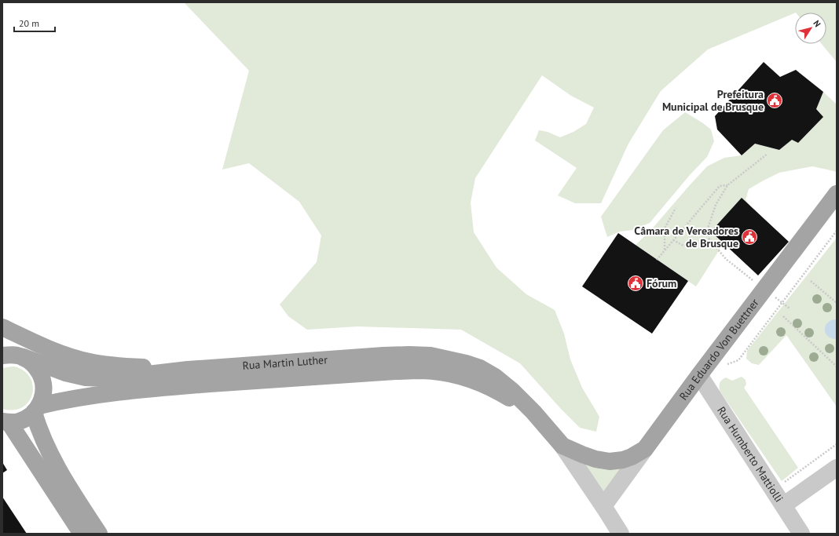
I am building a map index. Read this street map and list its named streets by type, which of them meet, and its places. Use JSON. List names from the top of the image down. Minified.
{"streets":{"main road":["Rua Eduardo Von Buettner","Rua Martin Luther"],"street":["Rua Humberto Mattiolli"]},"crossings":[["Rua Eduardo Von Buettner","Rua Martin Luther"],["Rua Eduardo Von Buettner","Rua Humberto Mattiolli"]],"places":{"public building":["Prefeitura Municipal de Brusque","Câmara de Vereadores de Brusque","Fórum"]},"scale_bar":"20 m","north":"top right"}
